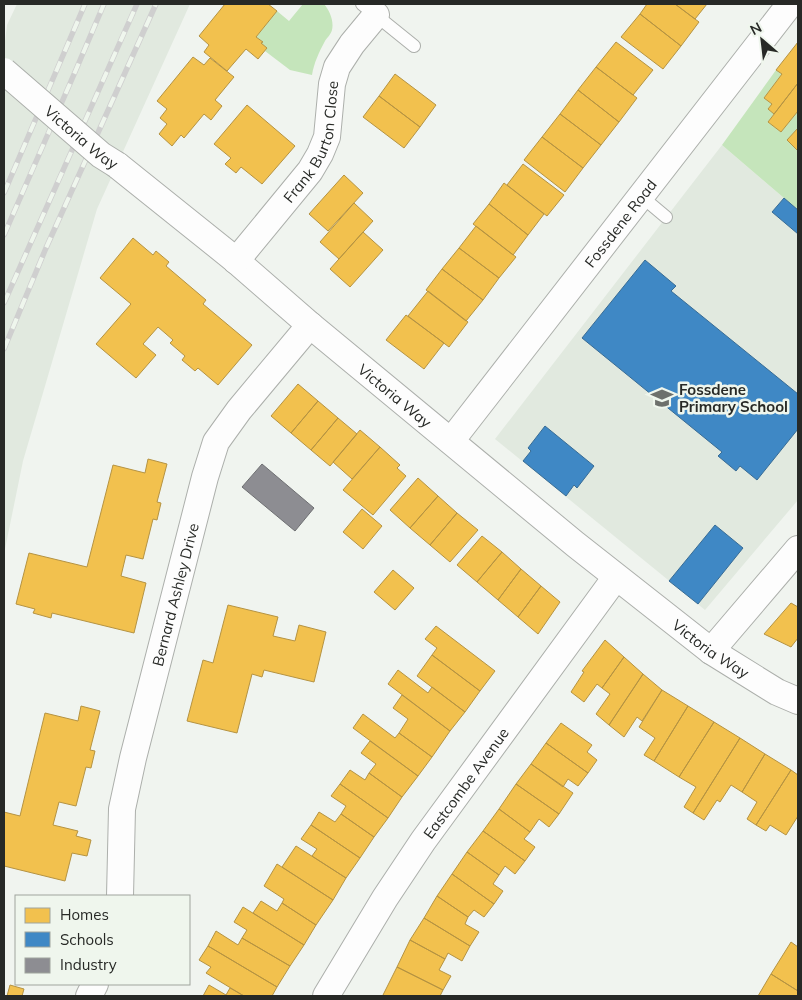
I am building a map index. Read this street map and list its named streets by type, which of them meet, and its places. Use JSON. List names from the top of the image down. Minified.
{"streets":{"street":["Victoria Way","Frank Burton Close","Fossdene Road","Bernard Ashley Drive","Eastcombe Avenue"]},"crossings":[["Victoria Way","Frank Burton Close"],["Victoria Way","Fossdene Road"],["Victoria Way","Bernard Ashley Drive"],["Victoria Way","Eastcombe Avenue"]],"places":{"school or university":["Fossdene Primary School"]},"legend":["Homes","Schools","Industry"],"north":"top left"}
